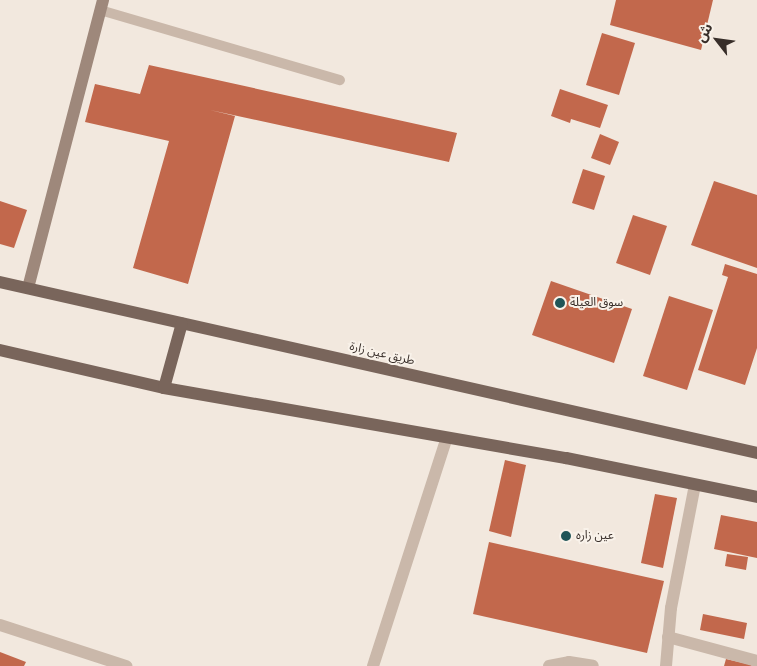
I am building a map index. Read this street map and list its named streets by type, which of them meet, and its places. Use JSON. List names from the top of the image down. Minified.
{"streets":{"main road":["طريق عين زارة"]},"places":["سوق العيلة","عين زاره"],"north":"top left"}
